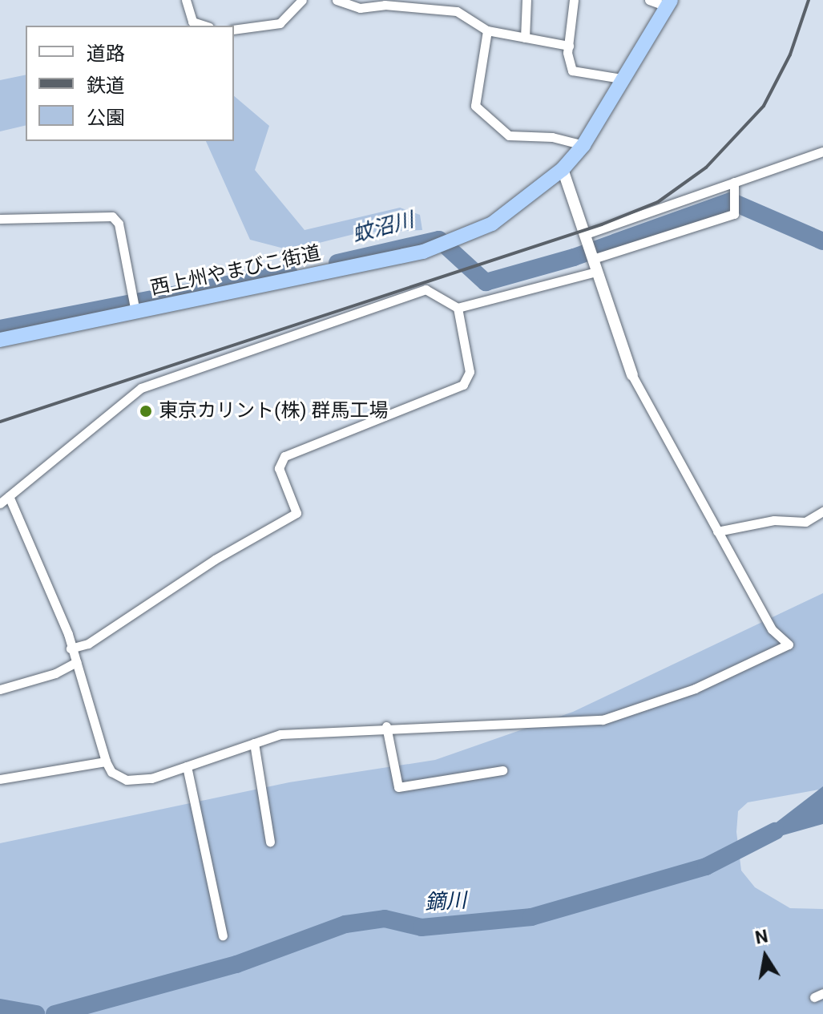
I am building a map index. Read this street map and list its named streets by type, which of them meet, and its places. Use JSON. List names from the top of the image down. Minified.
{"streets":{"highway":["西上州やまびこ街道"]},"water":["蚊沼川","鏑川"],"places":["東京カリント(株) 群馬工場"],"legend":["道路","鉄道","公園"],"north":"top"}
